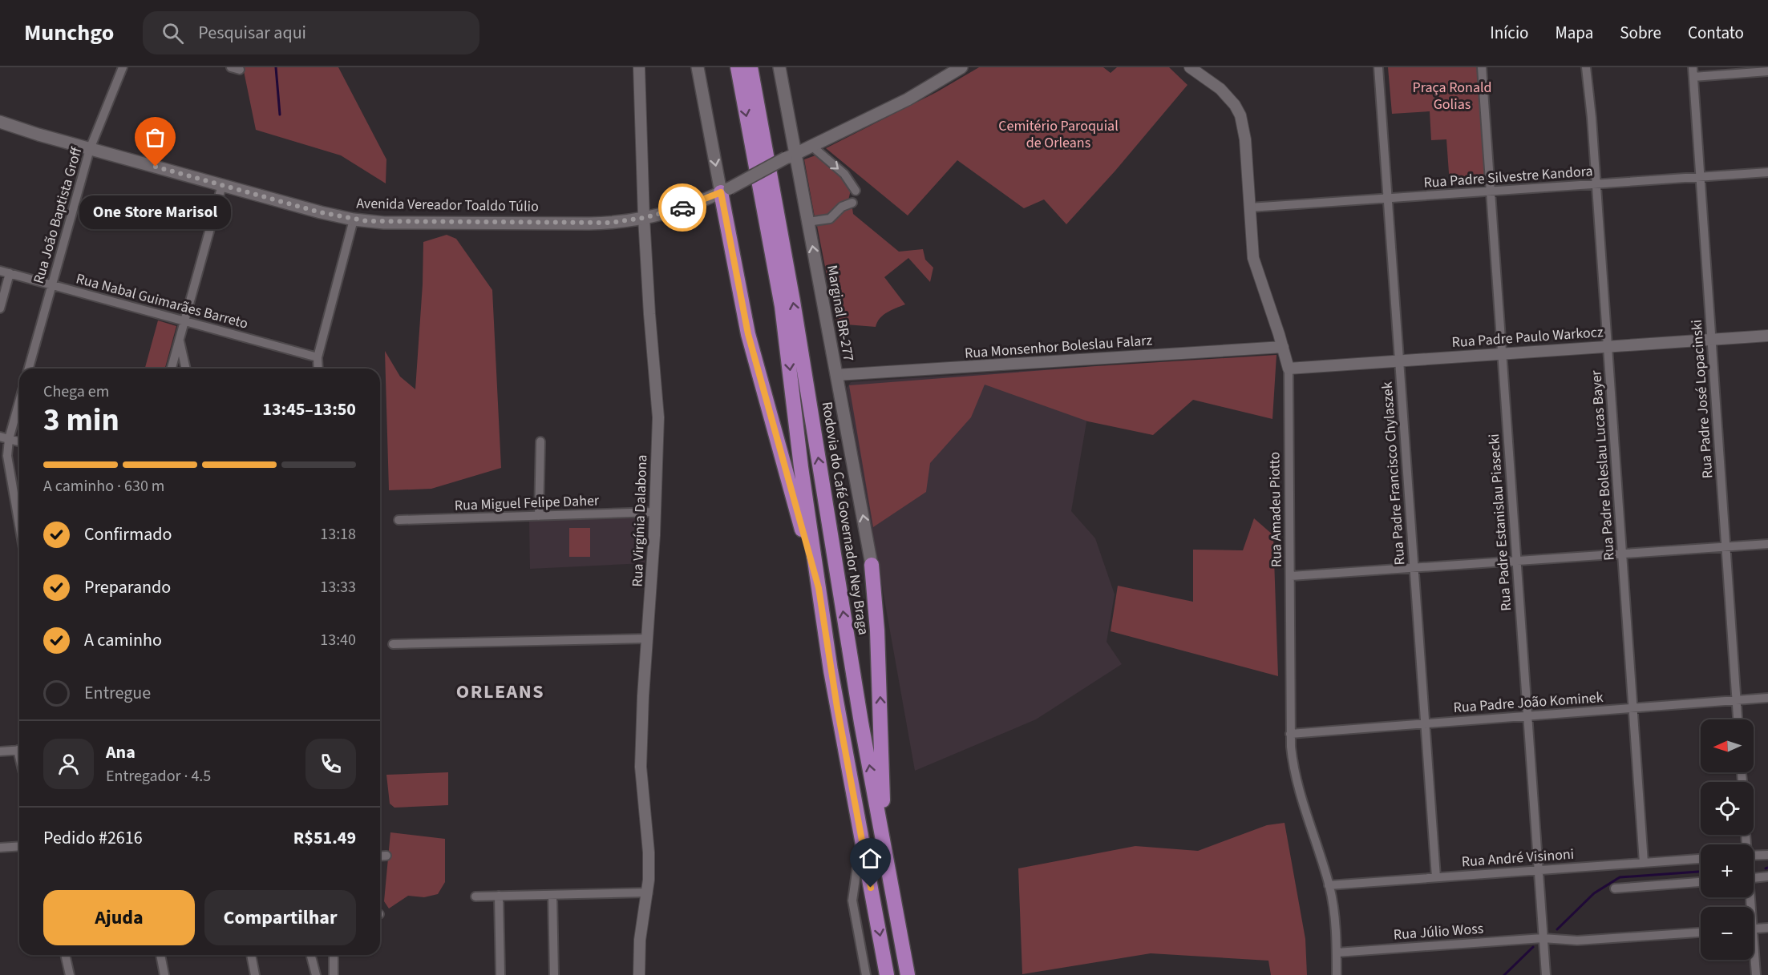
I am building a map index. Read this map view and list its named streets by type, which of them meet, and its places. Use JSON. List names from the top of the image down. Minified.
{"streets":{"highway":["Rodovia do Café Governador Ney Braga"],"main road":["Avenida Vereador Toaldo Túlio","Marginal BR-277"],"street":["Rua Padre Silvestre Kandora","Rua João Baptista Groff","Rua Nabal Guimarães Barreto","Rua Padre Paulo Warkocz","Rua Monsenhor Boleslau Falarz","Rua Padre José Lopacinski","Rua Padre Boleslau Lucas Bayer","Rua Padre Francisco Chylaszek","Rua Miguel Felipe Daher","Rua Amadeu Piotto","Rua Virgínia Dalabona","Rua Padre Estanislau Piasecki","Rua Padre João Kominek","Rua André Visinoni","Rua Júlio Woss"]},"crossings":[["Rua Padre Silvestre Kandora","Rua Padre José Lopacinski"],["Rua Padre Silvestre Kandora","Rua Padre Boleslau Lucas Bayer"],["Rua Padre Silvestre Kandora","Rua Padre Francisco Chylaszek"],["Rua Padre Silvestre Kandora","Rua Amadeu Piotto"],["Rua Padre Silvestre Kandora","Rua Padre Estanislau Piasecki"],["Avenida Vereador Toaldo Túlio","Rua João Baptista Groff"],["Avenida Vereador Toaldo Túlio","Marginal BR-277"],["Avenida Vereador Toaldo Túlio","Rua Virgínia Dalabona"],["Rua João Baptista Groff","Rua Nabal Guimarães Barreto"],["Marginal BR-277","Rua Monsenhor Boleslau Falarz"],["Rua Padre Paulo Warkocz","Rua Padre José Lopacinski"],["Rua Padre Paulo Warkocz","Rua Padre Boleslau Lucas Bayer"],["Rua Padre Paulo Warkocz","Rua Padre Francisco Chylaszek"],["Rua Padre Paulo Warkocz","Rua Amadeu Piotto"],["Rua Padre Paulo Warkocz","Rua Padre Estanislau Piasecki"],["Rua Monsenhor Boleslau Falarz","Rua Amadeu Piotto"],["Rua Padre José Lopacinski","Rua Padre João Kominek"],["Rua Padre Boleslau Lucas Bayer","Rua Padre João Kominek"],["Rua Padre Boleslau Lucas Bayer","Rua André Visinoni"],["Rua Padre Francisco Chylaszek","Rua Padre João Kominek"],["Rua Padre Francisco Chylaszek","Rua André Visinoni"],["Rua Miguel Felipe Daher","Rua Virgínia Dalabona"],["Rua Amadeu Piotto","Rua Padre João Kominek"],["Rua Amadeu Piotto","Rua André Visinoni"],["Rua Amadeu Piotto","Rua Júlio Woss"],["Rua Padre Estanislau Piasecki","Rua Padre João Kominek"],["Rua Padre Estanislau Piasecki","Rua André Visinoni"],["Rua Padre Estanislau Piasecki","Rua Júlio Woss"]],"one_way":["Marginal BR-277"],"districts":["ORLEANS"],"parks":["Praça Ronald Golias","Cemitério Paroquial de Orleans"],"places":["One Store Marisol"],"north":"left","page":{"header":"Munchgo","search":"Pesquisar aqui","nav":["Início","Mapa","Sobre","Contato"],"bubble":"One Store Marisol","heading":["3 min","Chega em","13:45–13:50"],"panel":["Ana","Entregador · 4.5","Pedido #2616","R$51.49"],"bar":"A caminho · 630 m","list":[["Confirmado","13:18"],["Preparando","13:33"],["A caminho","13:40"],"Entregue"],"map_buttons":["+","−"],"buttons":["Ajuda","Compartilhar"]}}
